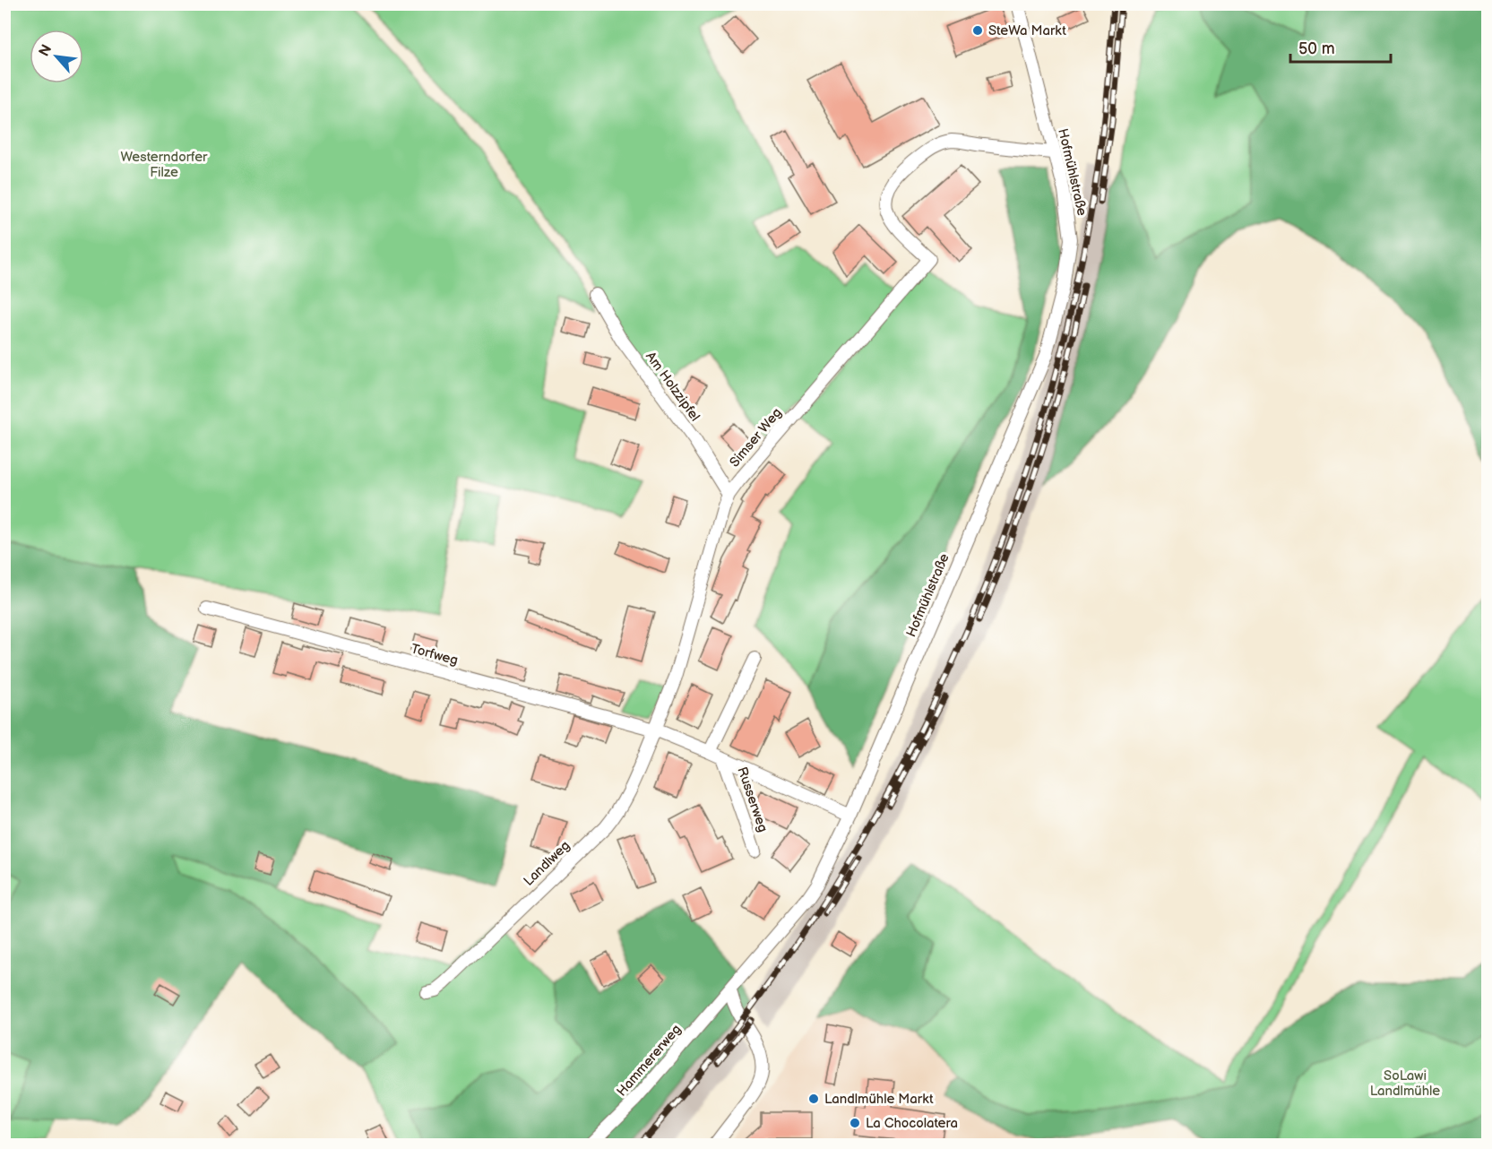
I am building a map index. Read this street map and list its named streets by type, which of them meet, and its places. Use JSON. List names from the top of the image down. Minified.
{"streets":{"street":["Hofmühlstraße","Am Holzzipfel","Simser Weg","Torfweg","Russerweg","Landlweg","Hammererweg"]},"crossings":[["Hofmühlstraße","Simser Weg"],["Hofmühlstraße","Hammererweg"],["Am Holzzipfel","Simser Weg"],["Simser Weg","Torfweg"],["Simser Weg","Landlweg"],["Torfweg","Landlweg"]],"parks":["Westerndorfer Filze","SoLawi Landlmühle"],"places":["SteWa Markt","Landlmühle Markt","La Chocolatera"],"scale_bar":"50 m","north":"top left"}
